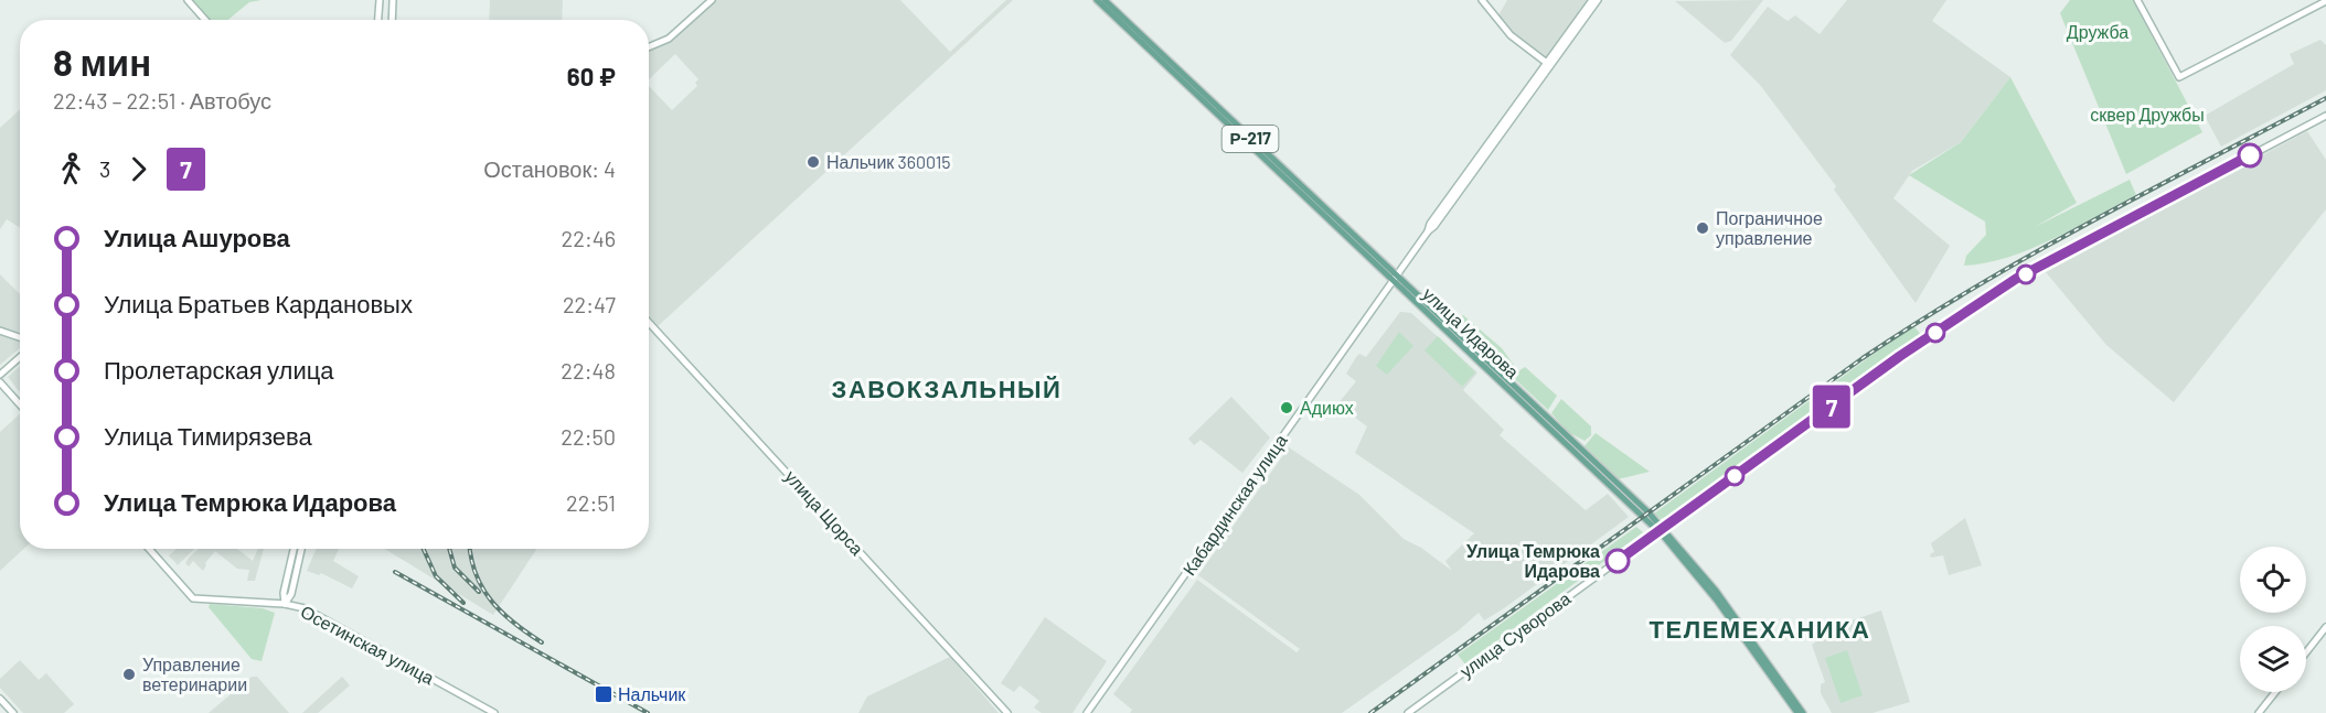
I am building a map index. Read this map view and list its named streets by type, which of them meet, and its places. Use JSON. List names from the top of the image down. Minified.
{"streets":{"main road":["Р-217","улица Идарова","Кабардинская улица","улица Щорса","улица Суворова","Осетинская улица"]},"crossings":[["улица Идарова","Кабардинская улица"],["улица Идарова","улица Суворова"]],"districts":["ЗАВОКЗАЛЬНЫЙ","ТЕЛЕМЕХАНИКА"],"parks":["Дружба","сквер Дружбы"],"places":{"other":["Нальчик 360015","Пограничное управление","Адиюх","Улица Темрюка Идарова","Управление ветеринарии"],"transit":["Нальчик"]},"lines":["bus line 7"],"page":{"on_map":"7","heading":["8 мин","22:43 – 22:51 · Автобус","60 ₽"],"legs":["3","7","Остановок: 4"],"list":[{"name":"Улица Ашурова","value":"22:46"},{"name":"Улица Братьев Кардановых","value":"22:47"},{"name":"Пролетарская улица","value":"22:48"},{"name":"Улица Тимирязева","value":"22:50"},{"name":"Улица Темрюка Идарова","value":"22:51"}]}}
